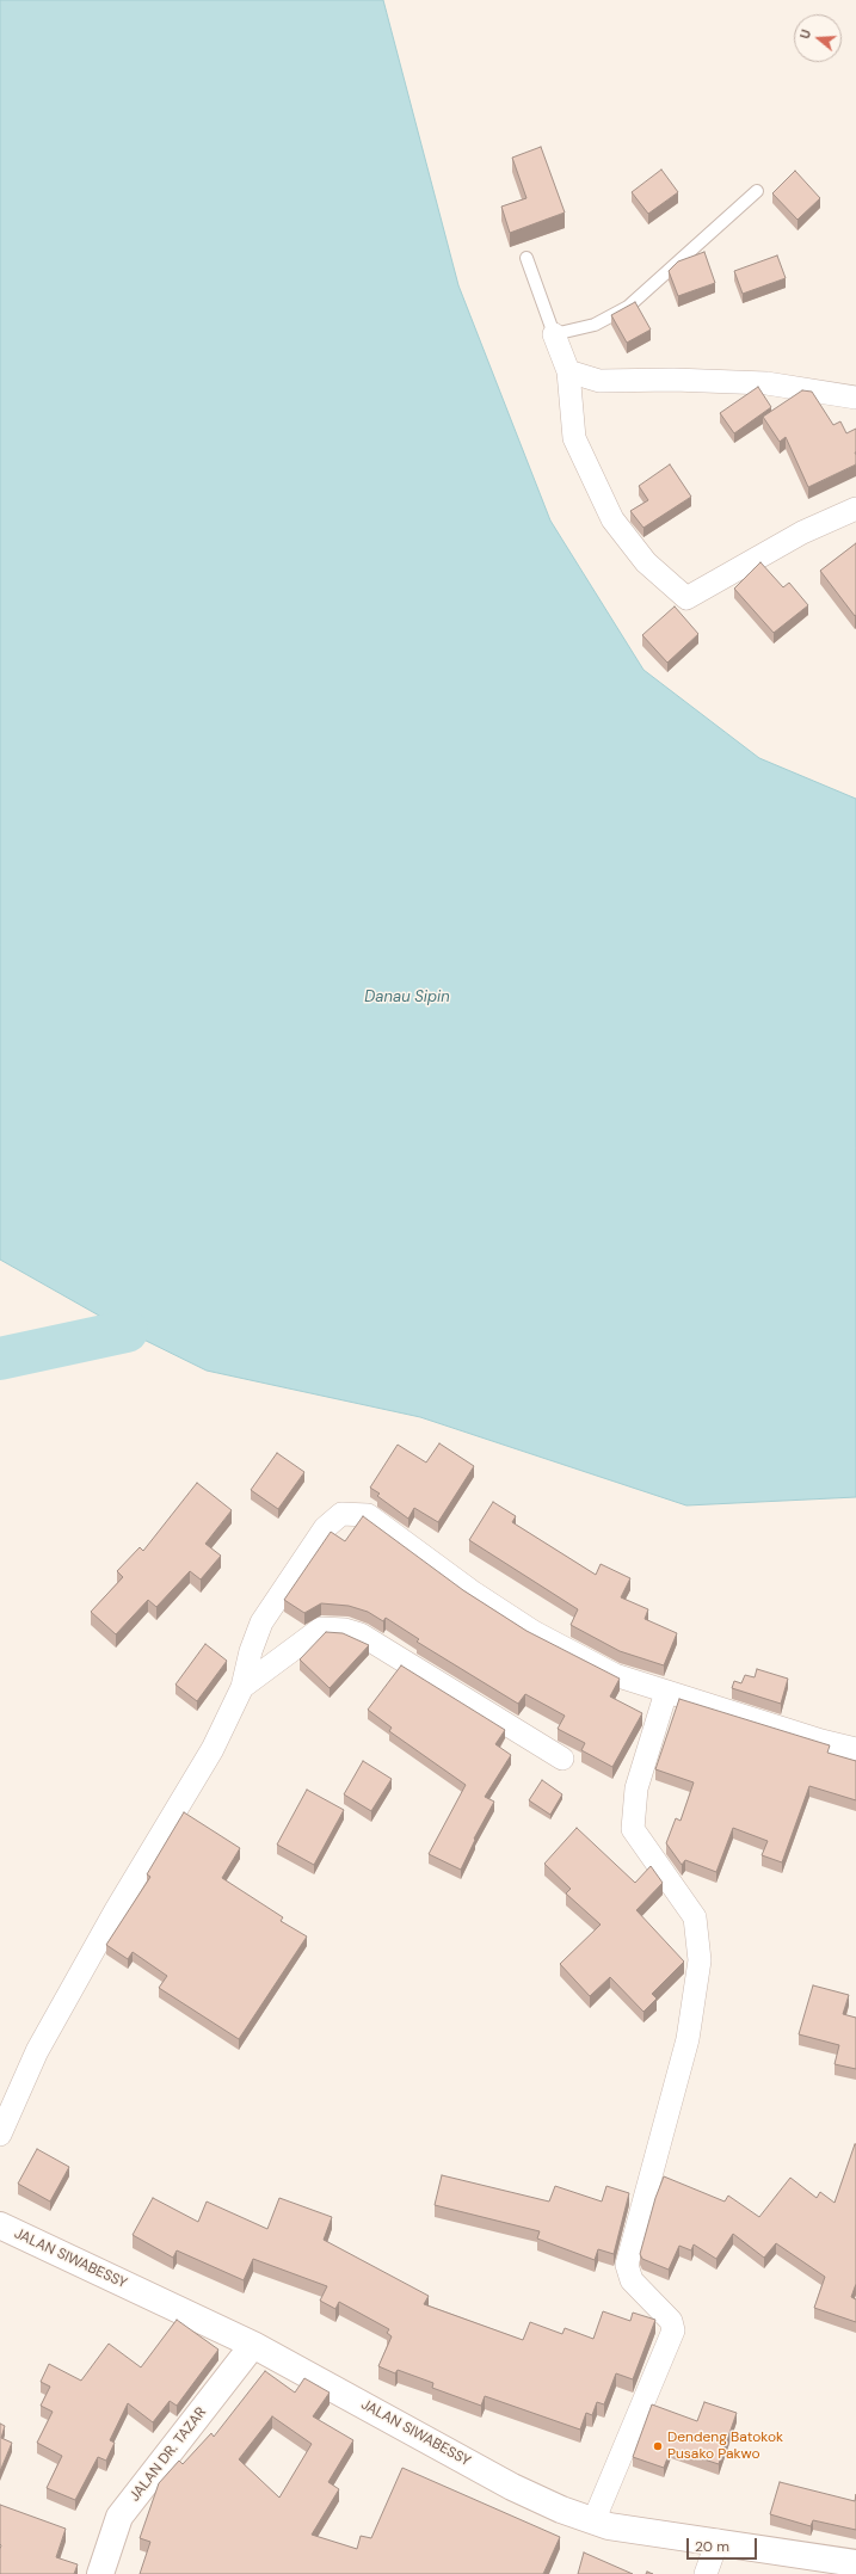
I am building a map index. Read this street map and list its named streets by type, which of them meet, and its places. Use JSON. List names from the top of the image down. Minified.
{"streets":{"main road":["JALAN SIWABESSY","JALAN DR. TAZAR"]},"crossings":[["JALAN SIWABESSY","JALAN DR. TAZAR"]],"water":["Danau Sipin"],"places":["Dendeng Batokok Pusako Pakwo"],"scale_bar":"20 m","north":"left"}
